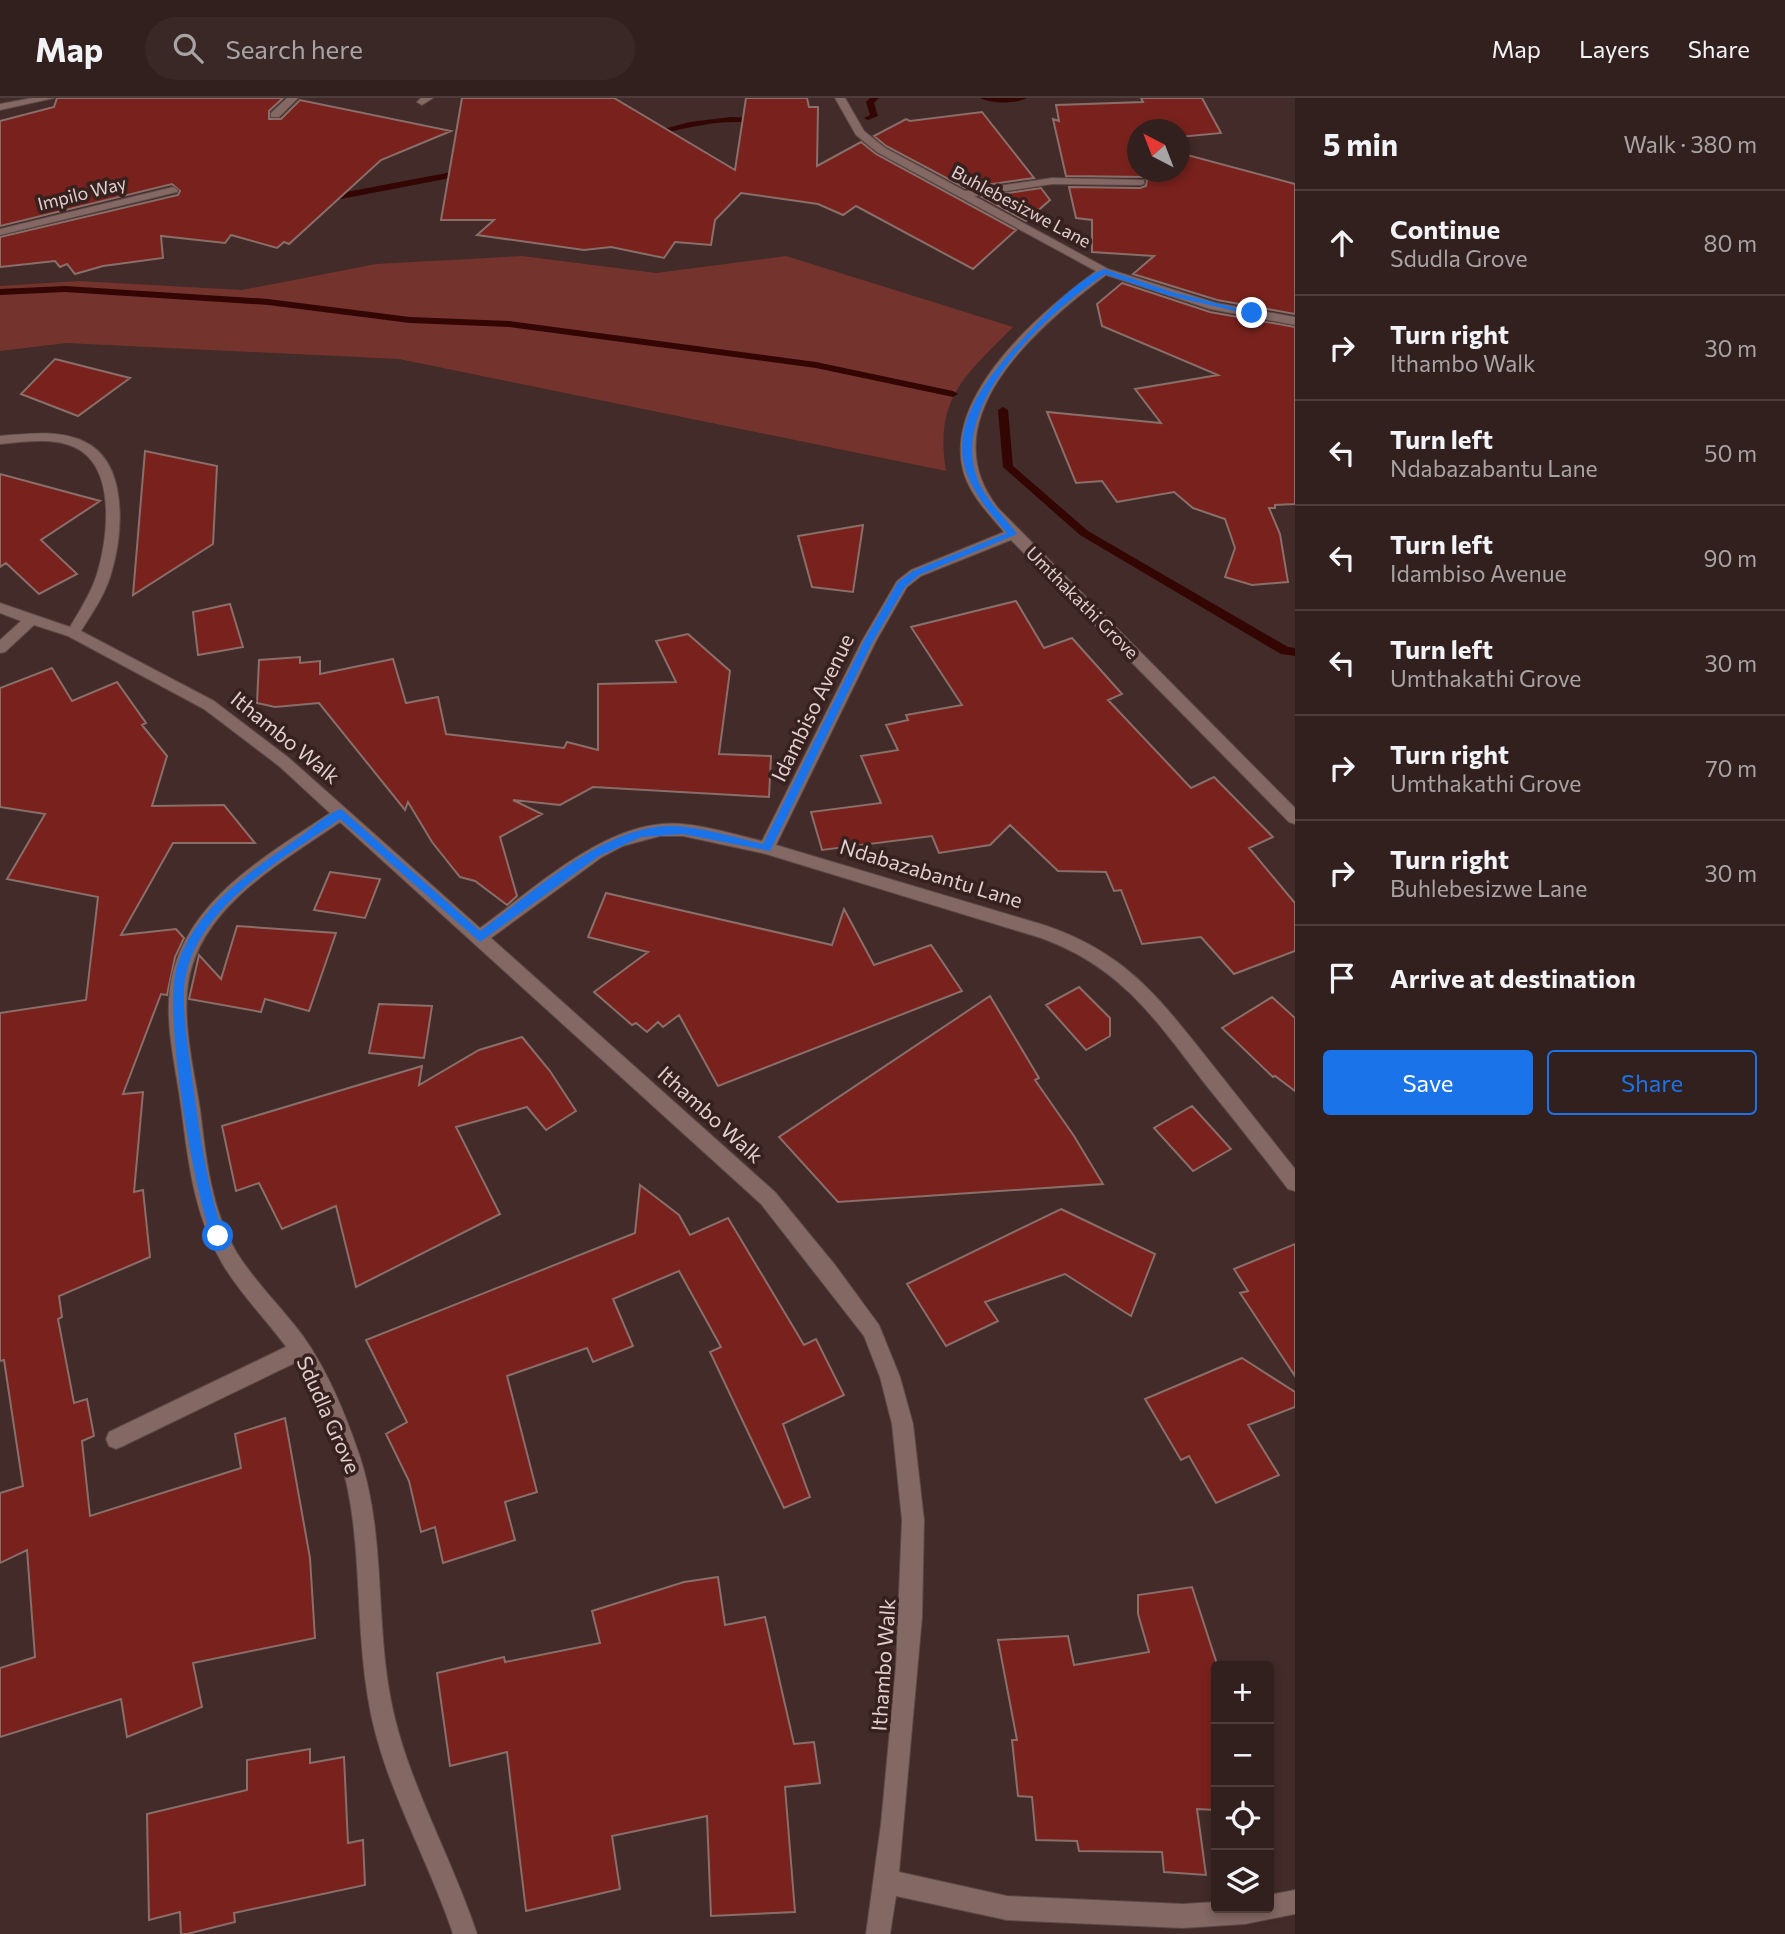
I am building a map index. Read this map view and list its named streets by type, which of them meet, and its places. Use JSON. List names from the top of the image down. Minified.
{"streets":{"street":["Impilo Way","Buhlebesizwe Lane","Umthakathi Grove","Idambiso Avenue","Ithambo Walk","Ndabazabantu Lane","Sdudla Grove"]},"crossings":[["Buhlebesizwe Lane","Umthakathi Grove"],["Umthakathi Grove","Idambiso Avenue"],["Idambiso Avenue","Ndabazabantu Lane"],["Ithambo Walk","Ndabazabantu Lane"],["Ithambo Walk","Sdudla Grove"]],"north":"top left","page":{"header":"Map","search":"Search here","nav":["Map","Layers","Share"],"heading":["5 min","Walk · 380 m"],"list":[["Continue","Sdudla Grove","80 m"],["Turn right","Ithambo Walk","30 m"],["Turn left","Ndabazabantu Lane","50 m"],["Turn left","Idambiso Avenue","90 m"],["Turn left","Umthakathi Grove","30 m"],["Turn right","Umthakathi Grove","70 m"],["Turn right","Buhlebesizwe Lane","30 m"],"Arrive at destination"],"buttons":["Save","Share"],"map_buttons":["+","−"]}}
